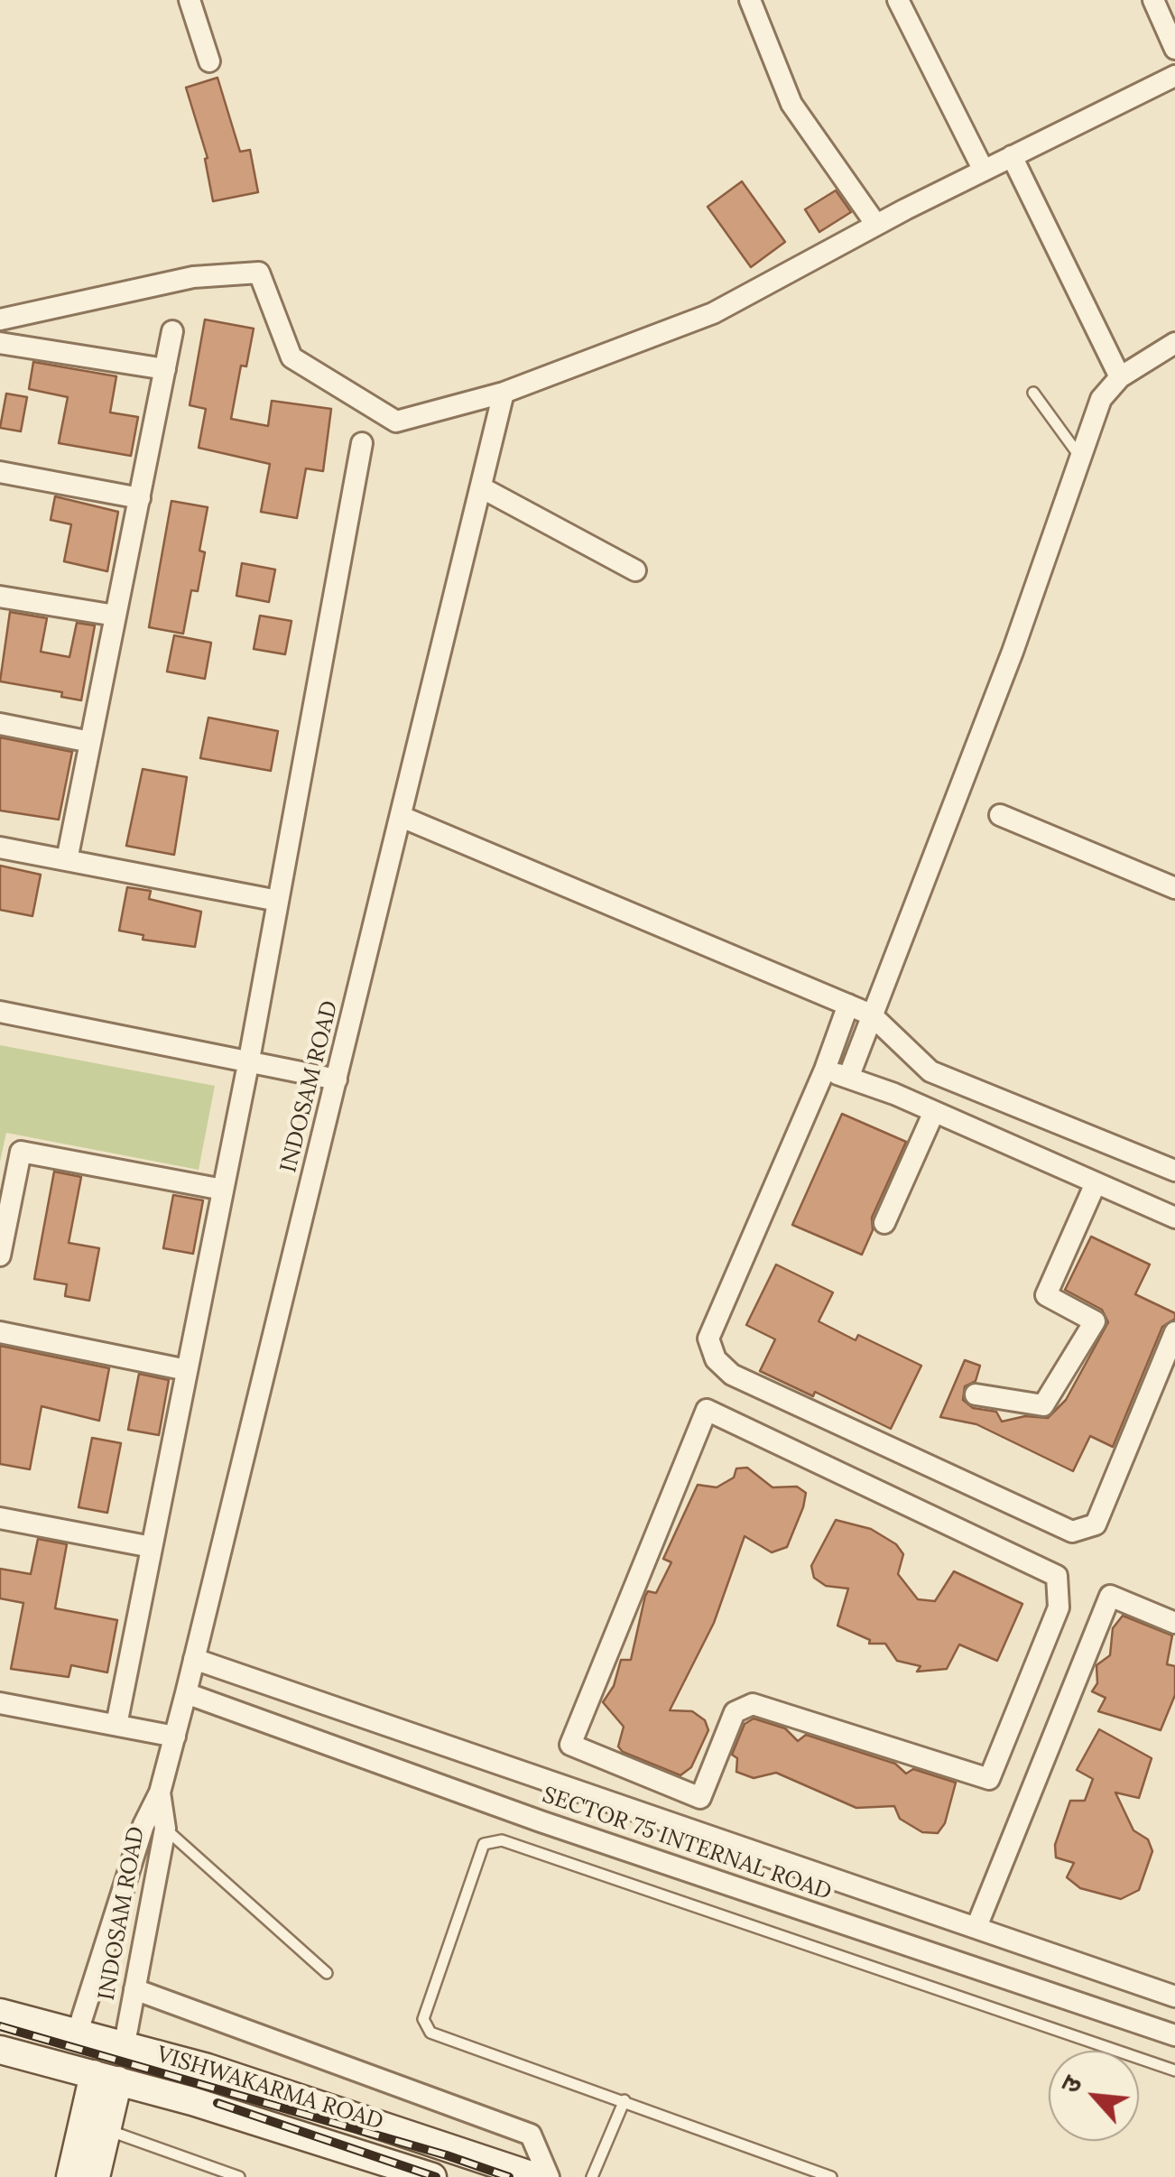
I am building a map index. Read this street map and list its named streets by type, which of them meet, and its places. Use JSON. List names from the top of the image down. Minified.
{"streets":{"main road":["VISHWAKARMA ROAD"],"street":["INDOSAM ROAD","SECTOR 75 INTERNAL ROAD"]},"crossings":[["INDOSAM ROAD","SECTOR 75 INTERNAL ROAD"],["INDOSAM ROAD","VISHWAKARMA ROAD"]],"north":"top left"}
